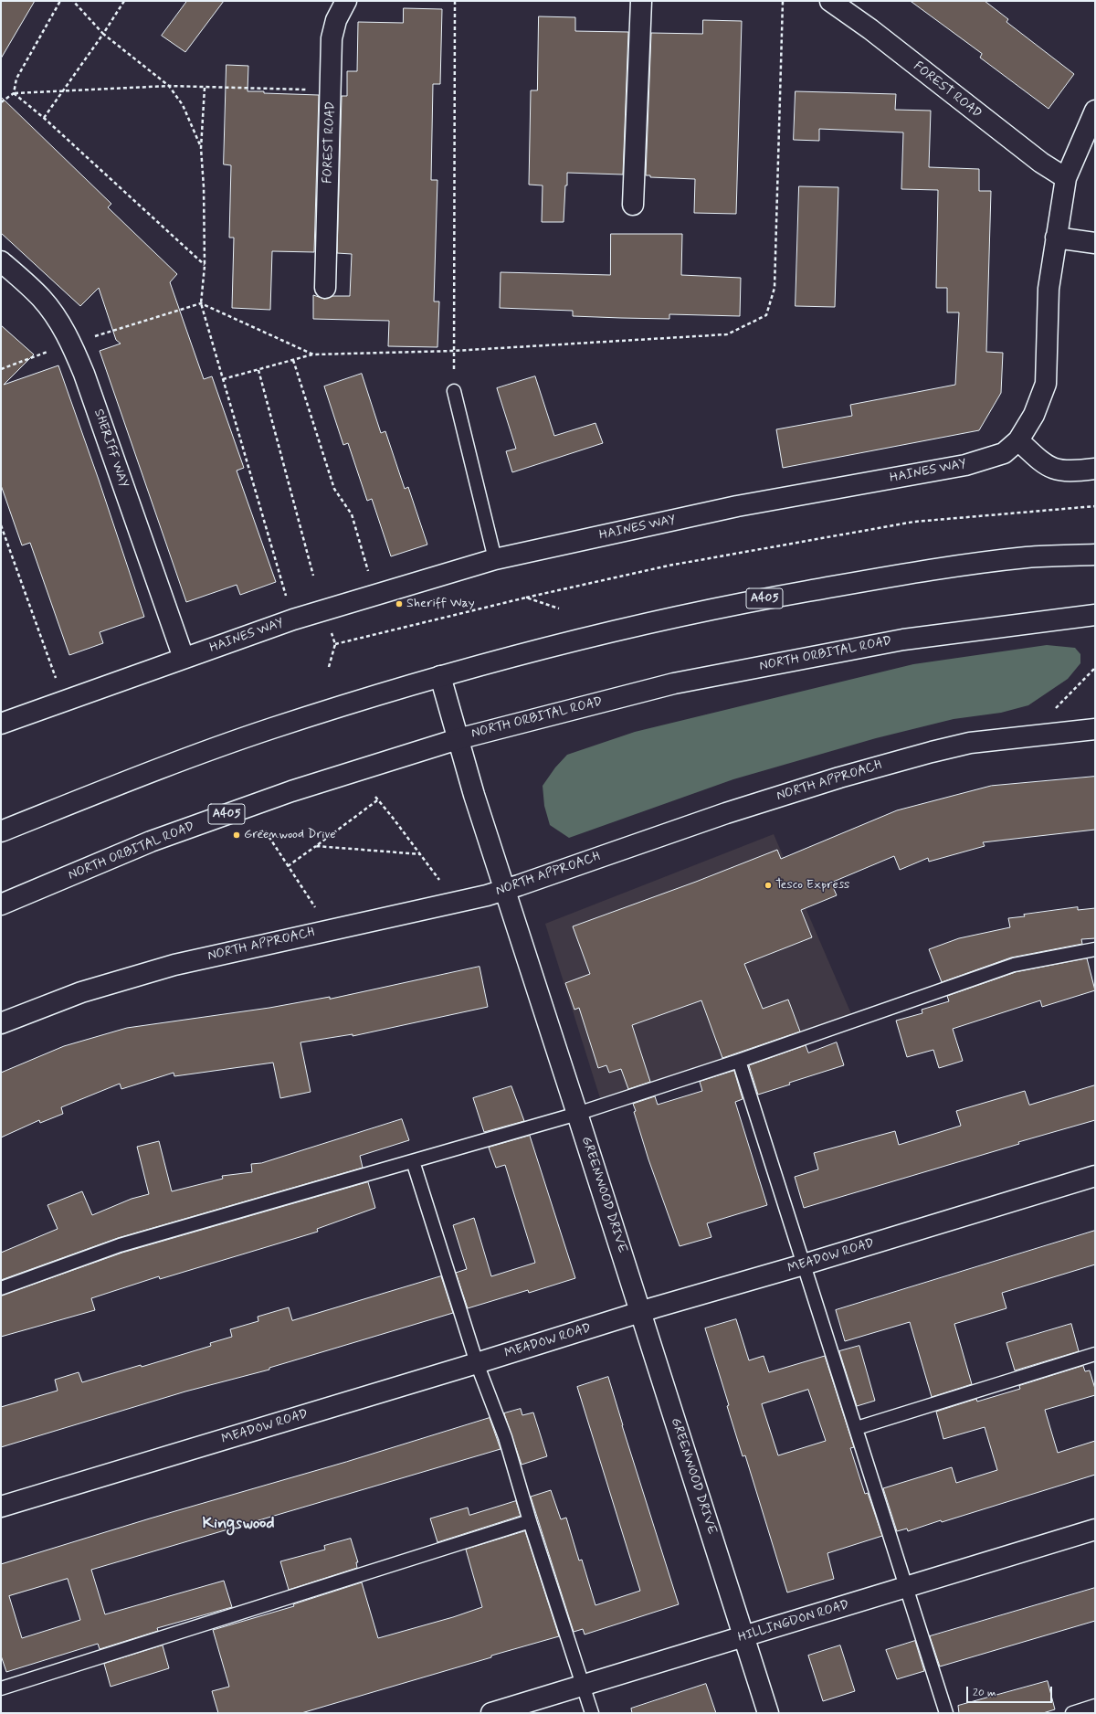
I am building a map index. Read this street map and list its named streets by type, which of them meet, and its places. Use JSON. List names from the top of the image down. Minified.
{"streets":{"main road":["FOREST ROAD","SHERIFF WAY","HAINES WAY","A405","NORTH ORBITAL ROAD","NORTH APPROACH","GREENWOOD DRIVE","MEADOW ROAD","HILLINGDON ROAD"]},"crossings":[["FOREST ROAD","HAINES WAY"],["SHERIFF WAY","HAINES WAY"],["A405","GREENWOOD DRIVE"],["NORTH ORBITAL ROAD","GREENWOOD DRIVE"],["NORTH APPROACH","GREENWOOD DRIVE"],["GREENWOOD DRIVE","MEADOW ROAD"],["GREENWOOD DRIVE","HILLINGDON ROAD"]],"districts":["Kingswood"],"places":["Sheriff Way","Greenwood Drive","Tesco Express"],"scale_bar":"20 m"}
